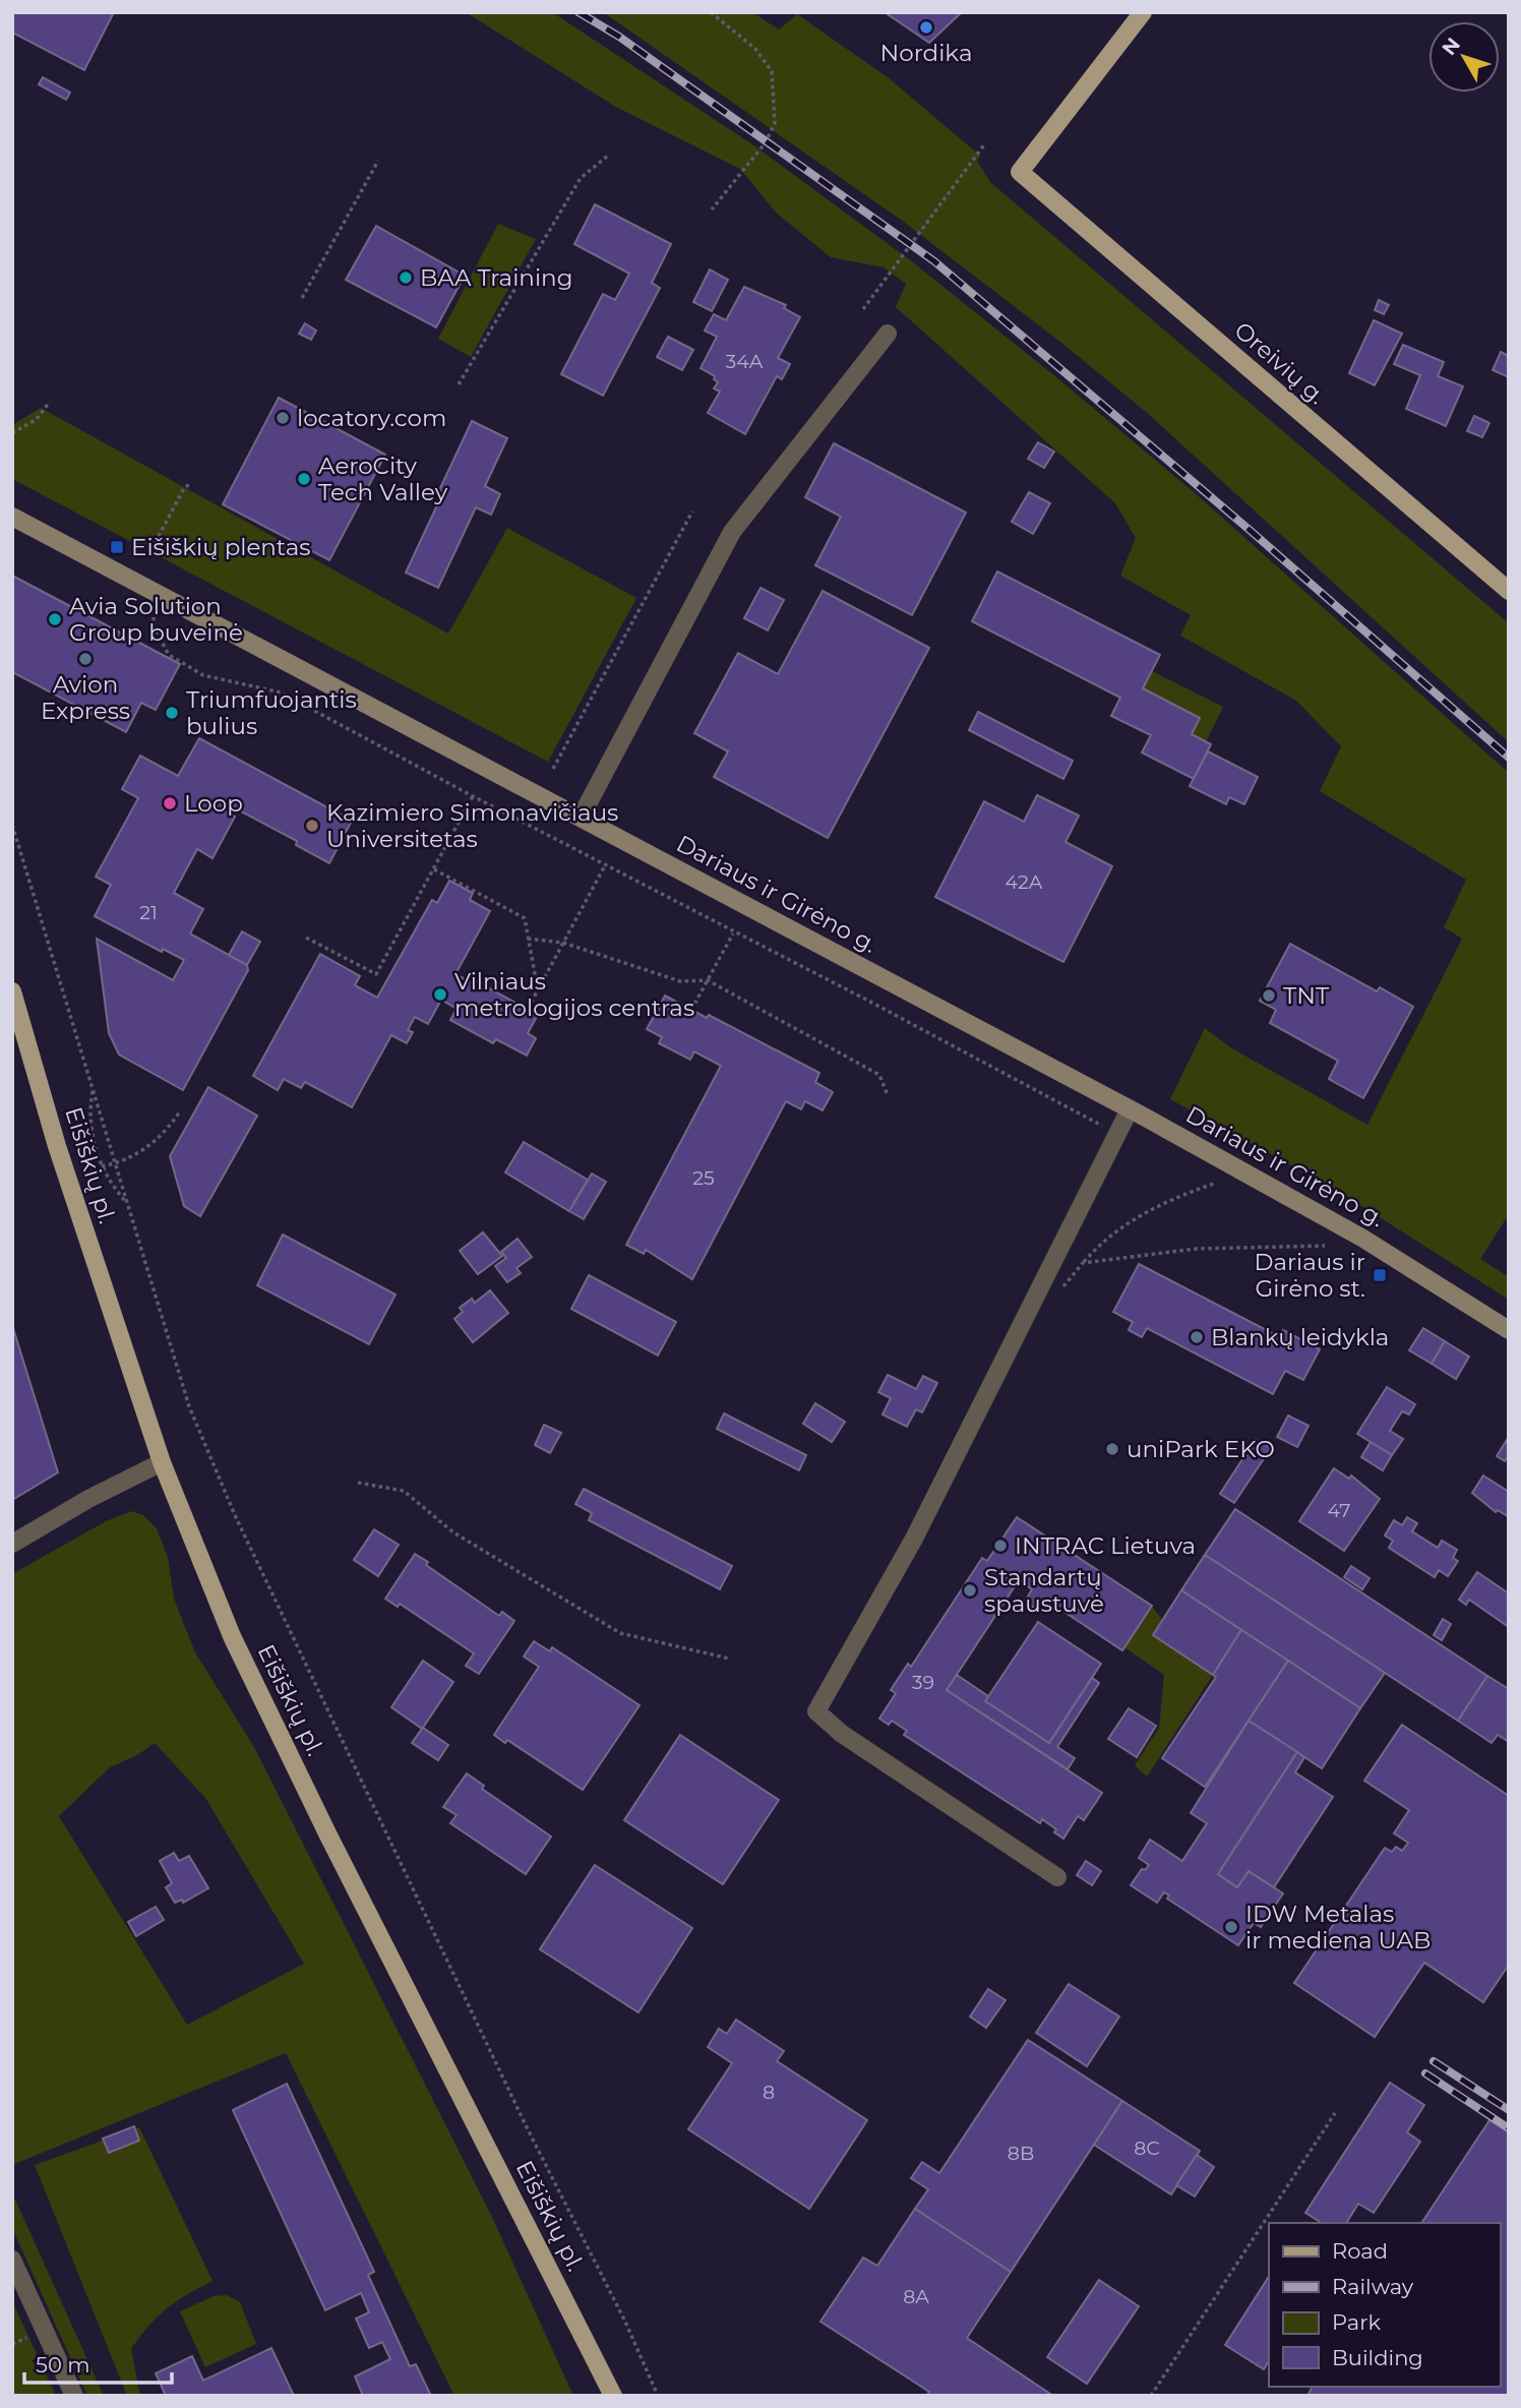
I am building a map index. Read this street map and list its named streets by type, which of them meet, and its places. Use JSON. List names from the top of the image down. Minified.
{"streets":{"main road":["Oreivių g.","Dariaus ir Girėno g.","Eišiškių pl."]},"places":{"other":["Nordika","BAA Training","locatory.com","AeroCity Tech Valley","Avia Solution Group buveinė","Avion Express","Triumfuojantis bulius","Loop","Kazimiero Simonavičiaus Universitetas","Vilniaus metrologijos centras","TNT","Blankų leidykla","uniPark EKO","INTRAC Lietuva","Standartų spaustuvė","IDW Metalas ir mediena UAB"],"transit":["Eišiškių plentas","Dariaus ir Girėno st."]},"house_numbers":["34A","42A","21","25","47","39","8","8C","8B","8A"],"legend":["Road","Railway","Park","Building"],"scale_bar":"50 m","north":"top left"}
